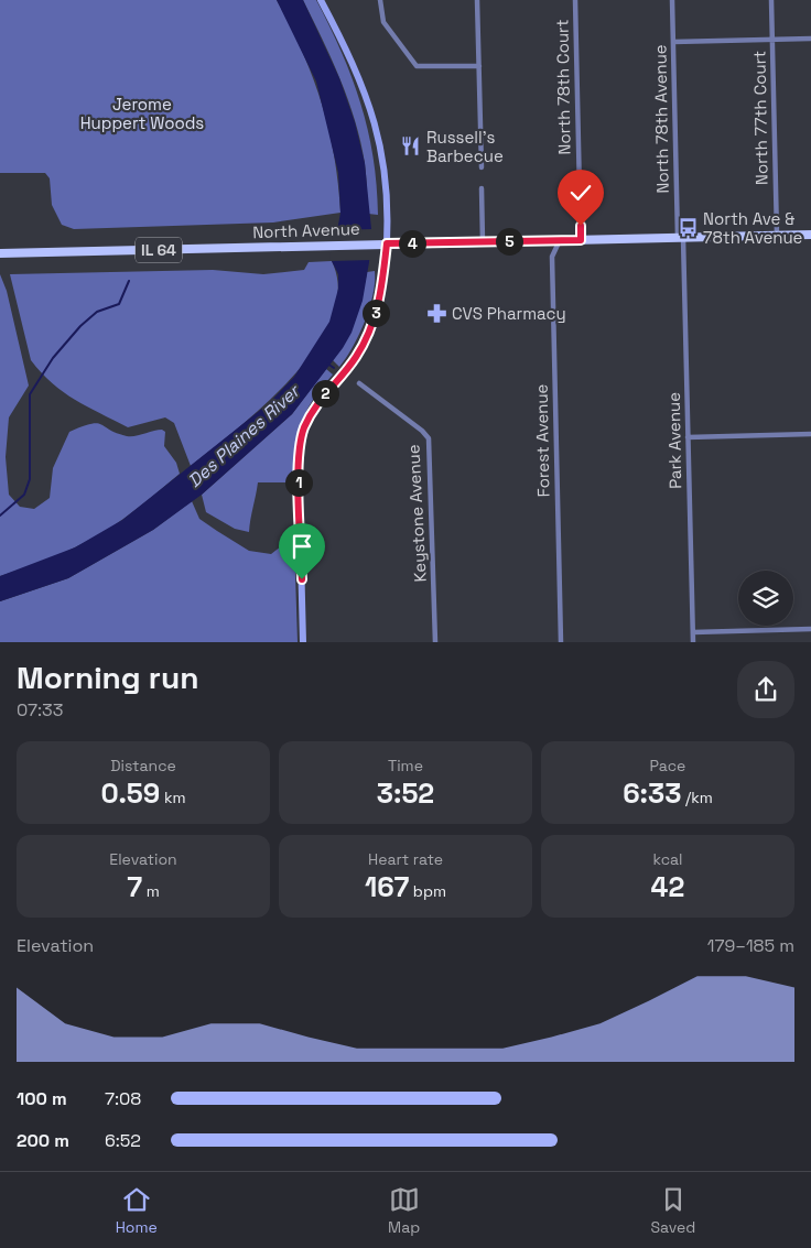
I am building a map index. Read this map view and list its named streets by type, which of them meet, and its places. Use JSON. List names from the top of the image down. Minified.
{"streets":{"main road":["North Avenue","IL 64"],"street":["North 78th Court","North 77th Court","North 78th Avenue","Forest Avenue","Park Avenue","Keystone Avenue"]},"crossings":[["North 78th Court","North Avenue"],["North 77th Court","North Avenue"],["North 78th Avenue","North Avenue"],["North 78th Avenue","Park Avenue"],["North Avenue","Forest Avenue"],["North Avenue","Park Avenue"]],"water":["Des Plaines River"],"parks":["Jerome Huppert Woods"],"places":{"restaurant":["Russell's Barbecue"],"bus stop":["North Ave & 78th Avenue"],"pharmacy":["CVS Pharmacy"]},"page":{"pins":["5","4","3","2","1"],"heading":["Morning run","07:33"],"stats":[["Distance","0.59 km"],["Time","3:52"],["Pace","6:33 /km"],["Elevation","7 m"],["Heart rate","167 bpm"],["kcal","42"]],"chart":["Elevation","179–185 m"],"list":[{"name":"100 m","note":"7:08"},{"name":"200 m","note":"6:52"}],"tabs":["Home","Map","Saved"]}}
